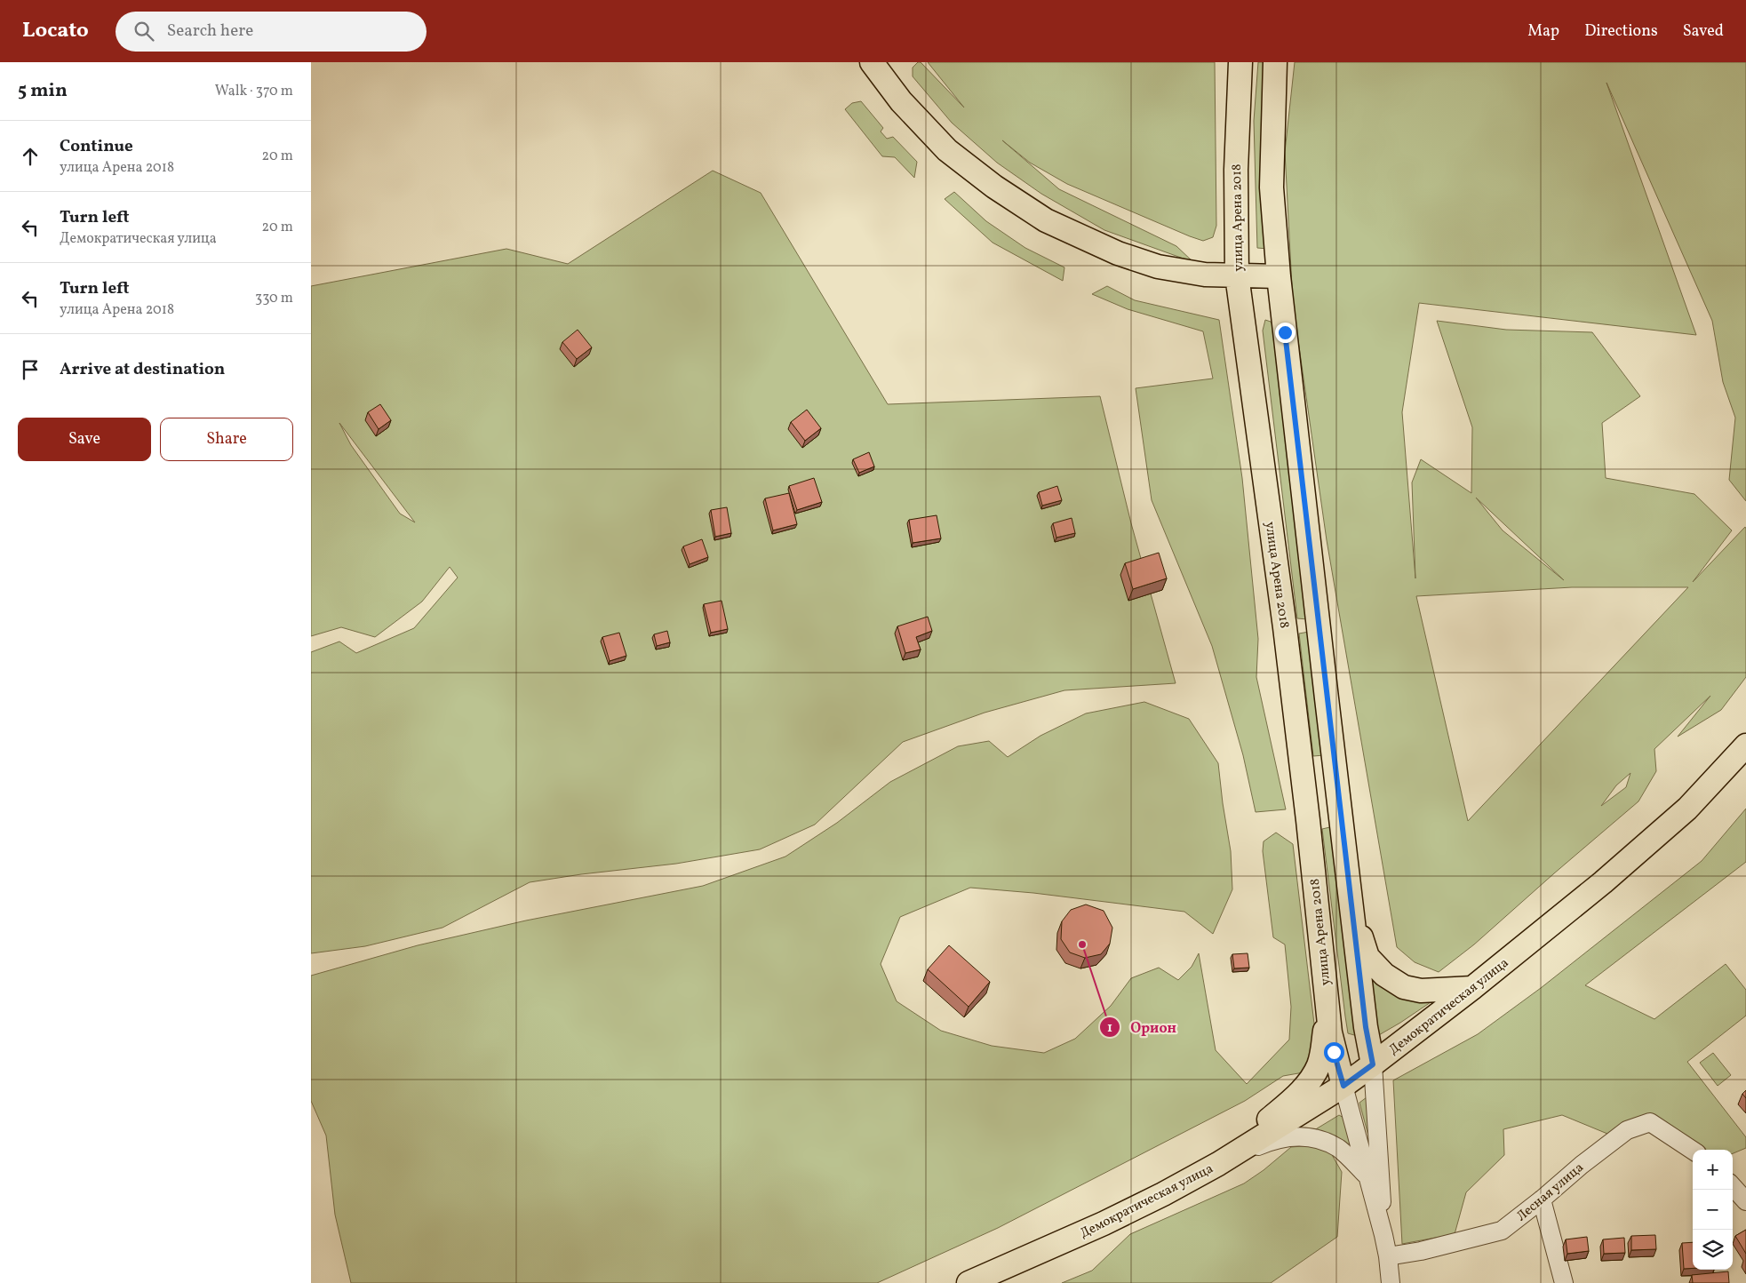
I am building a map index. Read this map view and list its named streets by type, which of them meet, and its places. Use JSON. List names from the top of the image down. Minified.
{"streets":{"main road":["улица Арена 2018","Демократическая улица"],"street":["Лесная улица"]},"crossings":[["улица Арена 2018","Демократическая улица"]],"places":["Орион"],"page":{"header":"Locato","search":"Search here","nav":["Map","Directions","Saved"],"heading":["5 min","Walk · 370 m"],"list":[["Continue","улица Арена 2018","20 m"],["Turn left","Демократическая улица","20 m"],["Turn left","улица Арена 2018","330 m"],"Arrive at destination"],"buttons":["Save","Share"],"map_buttons":["+","−"]}}
